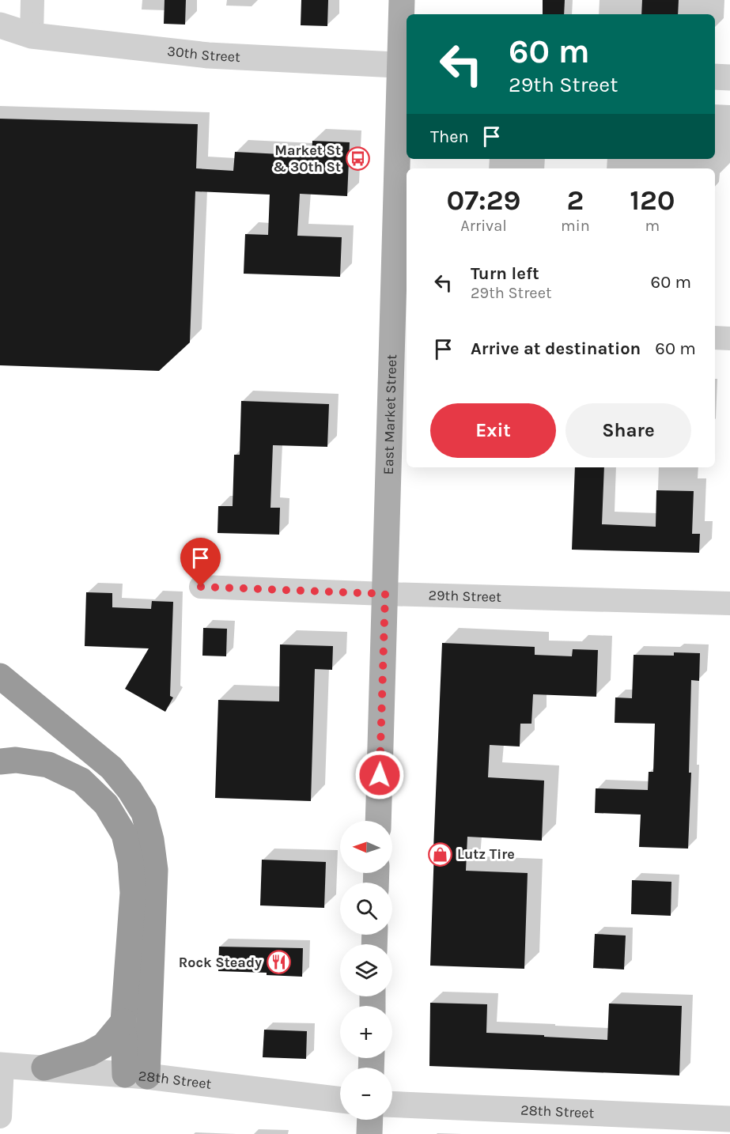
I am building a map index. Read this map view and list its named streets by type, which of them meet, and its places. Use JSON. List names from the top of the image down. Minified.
{"streets":{"main road":["East Market Street"],"street":["30th Street","29th Street","28th Street"]},"crossings":[["30th Street","East Market Street"],["East Market Street","29th Street"]],"places":{"bus stop":["Market St & 30th St"],"shop":["Lutz Tire"],"restaurant":["Rock Steady"]},"north":"left","page":{"turn":["60 m","29th Street"],"then":"Then","eta":["07:29","Arrival","2","min","120","m"],"list":[{"name":"Turn left","note":"29th Street","value":"60 m"},{"name":"Arrive at destination","value":"60 m"}],"buttons":["Exit","Share"],"map_buttons":["+","−"]}}
